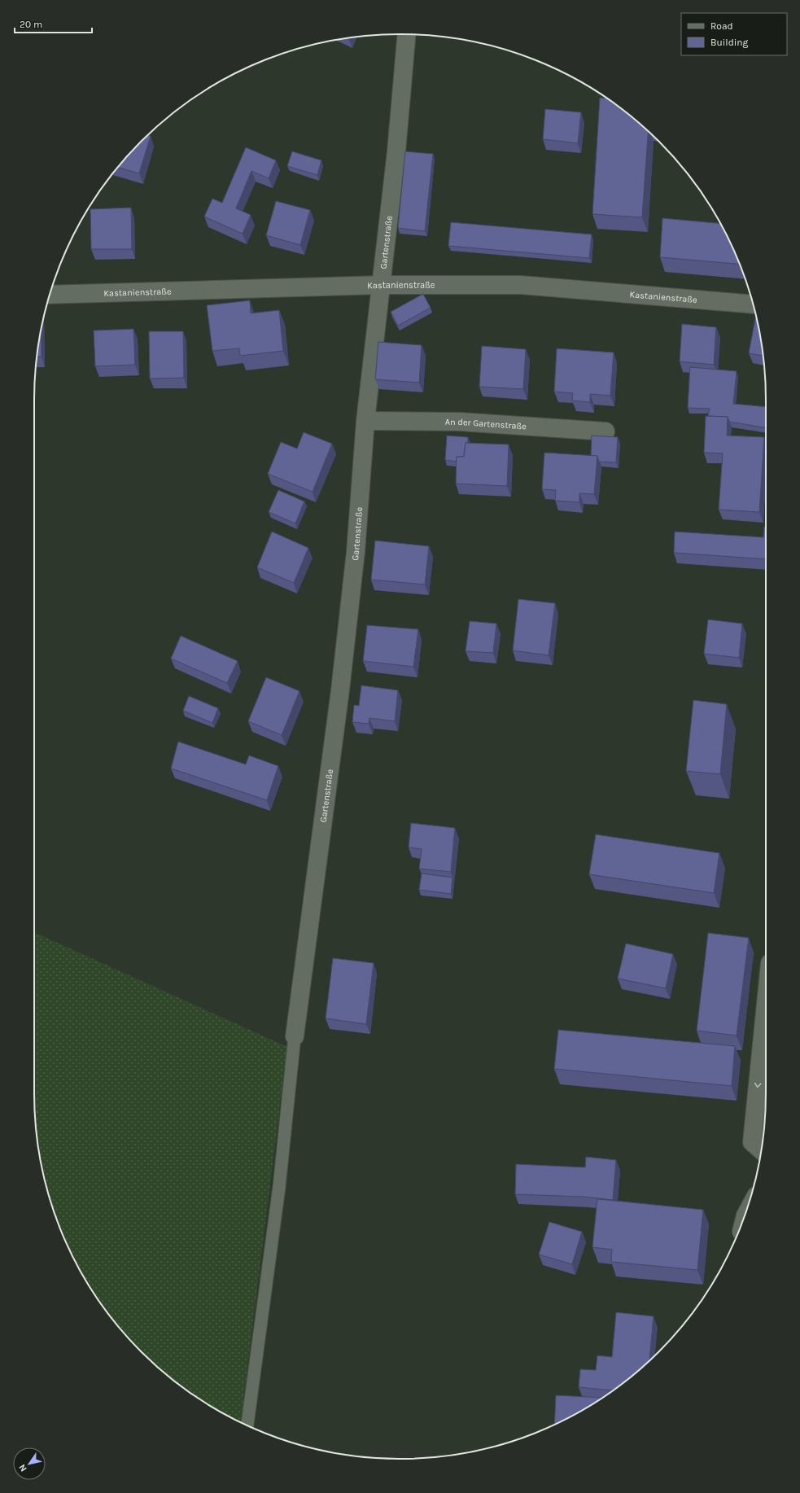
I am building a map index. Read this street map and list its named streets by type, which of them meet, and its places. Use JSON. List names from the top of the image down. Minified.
{"streets":{"street":["Gartenstraße","Kastanienstraße","An der Gartenstraße"]},"crossings":[["Gartenstraße","Kastanienstraße"],["Gartenstraße","An der Gartenstraße"]],"legend":["Road","Building"],"scale_bar":"20 m","north":"bottom left"}
